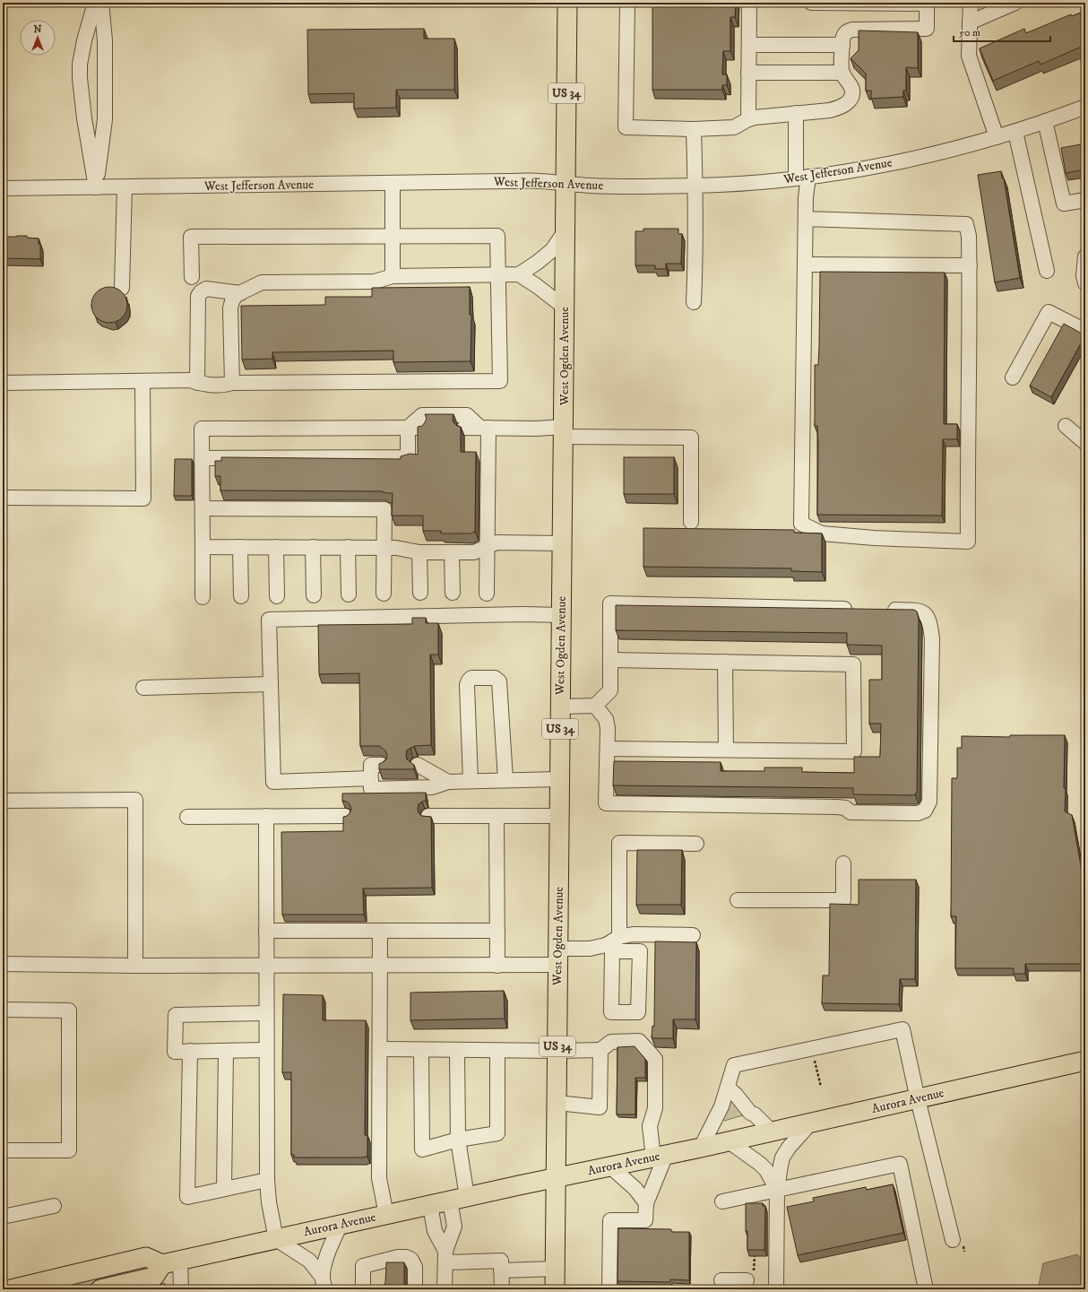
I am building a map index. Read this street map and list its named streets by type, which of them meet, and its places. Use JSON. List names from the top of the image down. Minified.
{"streets":{"main road":["US 34","West Ogden Avenue","Aurora Avenue"],"street":["West Jefferson Avenue"]},"crossings":[["West Jefferson Avenue","West Ogden Avenue"],["West Ogden Avenue","Aurora Avenue"]],"scale_bar":"50 m","north":"top"}
